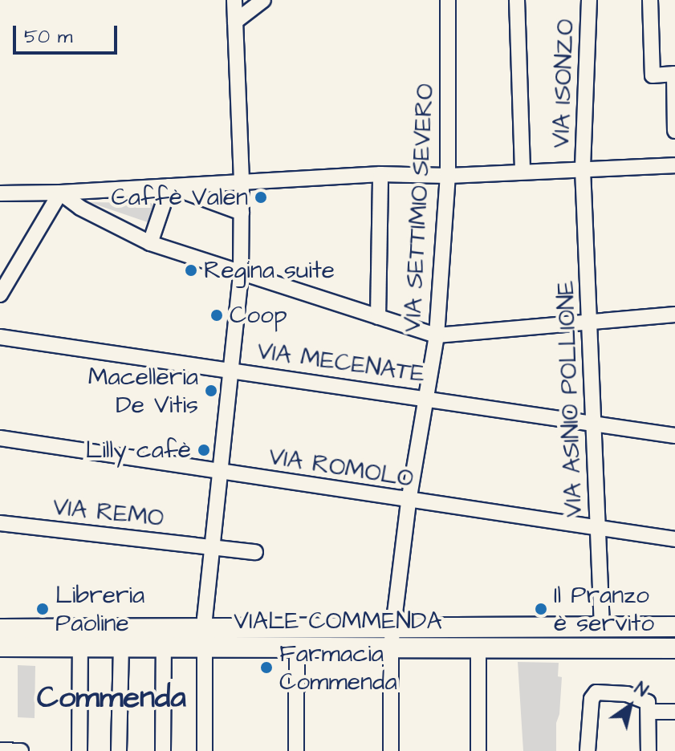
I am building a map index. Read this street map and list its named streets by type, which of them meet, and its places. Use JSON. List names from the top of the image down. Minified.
{"streets":{"street":["VIA ISONZO","VIA SETTIMIO SEVERO","VIA MECENATE","VIA ASINIO POLLIONE","VIA ROMOLO","VIA REMO","VIALE COMMENDA"]},"crossings":[["VIA ISONZO","VIA ASINIO POLLIONE"],["VIA SETTIMIO SEVERO","VIA MECENATE"],["VIA SETTIMIO SEVERO","VIA ROMOLO"],["VIA SETTIMIO SEVERO","VIALE COMMENDA"],["VIA MECENATE","VIA ASINIO POLLIONE"],["VIA ASINIO POLLIONE","VIA ROMOLO"],["VIA ASINIO POLLIONE","VIALE COMMENDA"]],"districts":["Commenda"],"places":["Caffè Valen","Regina suite","Coop","Macelleria De Vitis","Lilly cafè","Libreria Paoline","Il Pranzo è servito","Farmacia Commenda"],"scale_bar":"50 m","north":"top right"}
